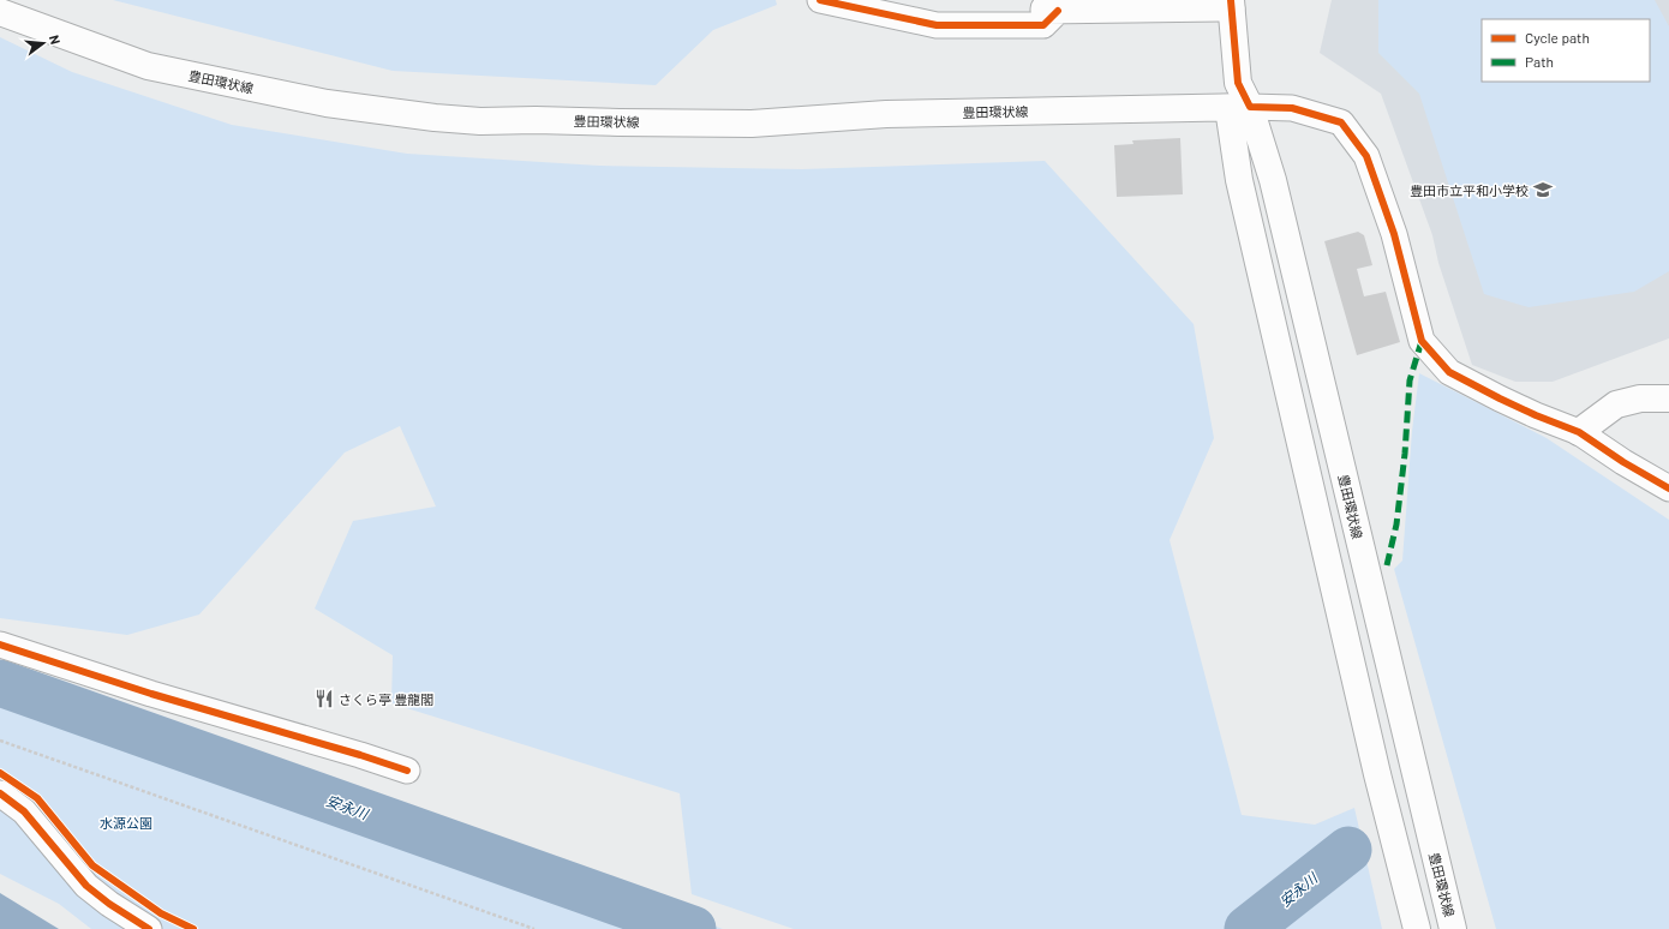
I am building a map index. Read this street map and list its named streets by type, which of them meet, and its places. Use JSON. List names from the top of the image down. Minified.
{"streets":{"main road":["豊田環状線"]},"water":["安永川"],"parks":["水源公園"],"places":{"school or university":["豊田市立平和小学校"],"restaurant":["さくら亭 豊龍閣"]},"legend":["Cycle path","Path"],"north":"right"}
